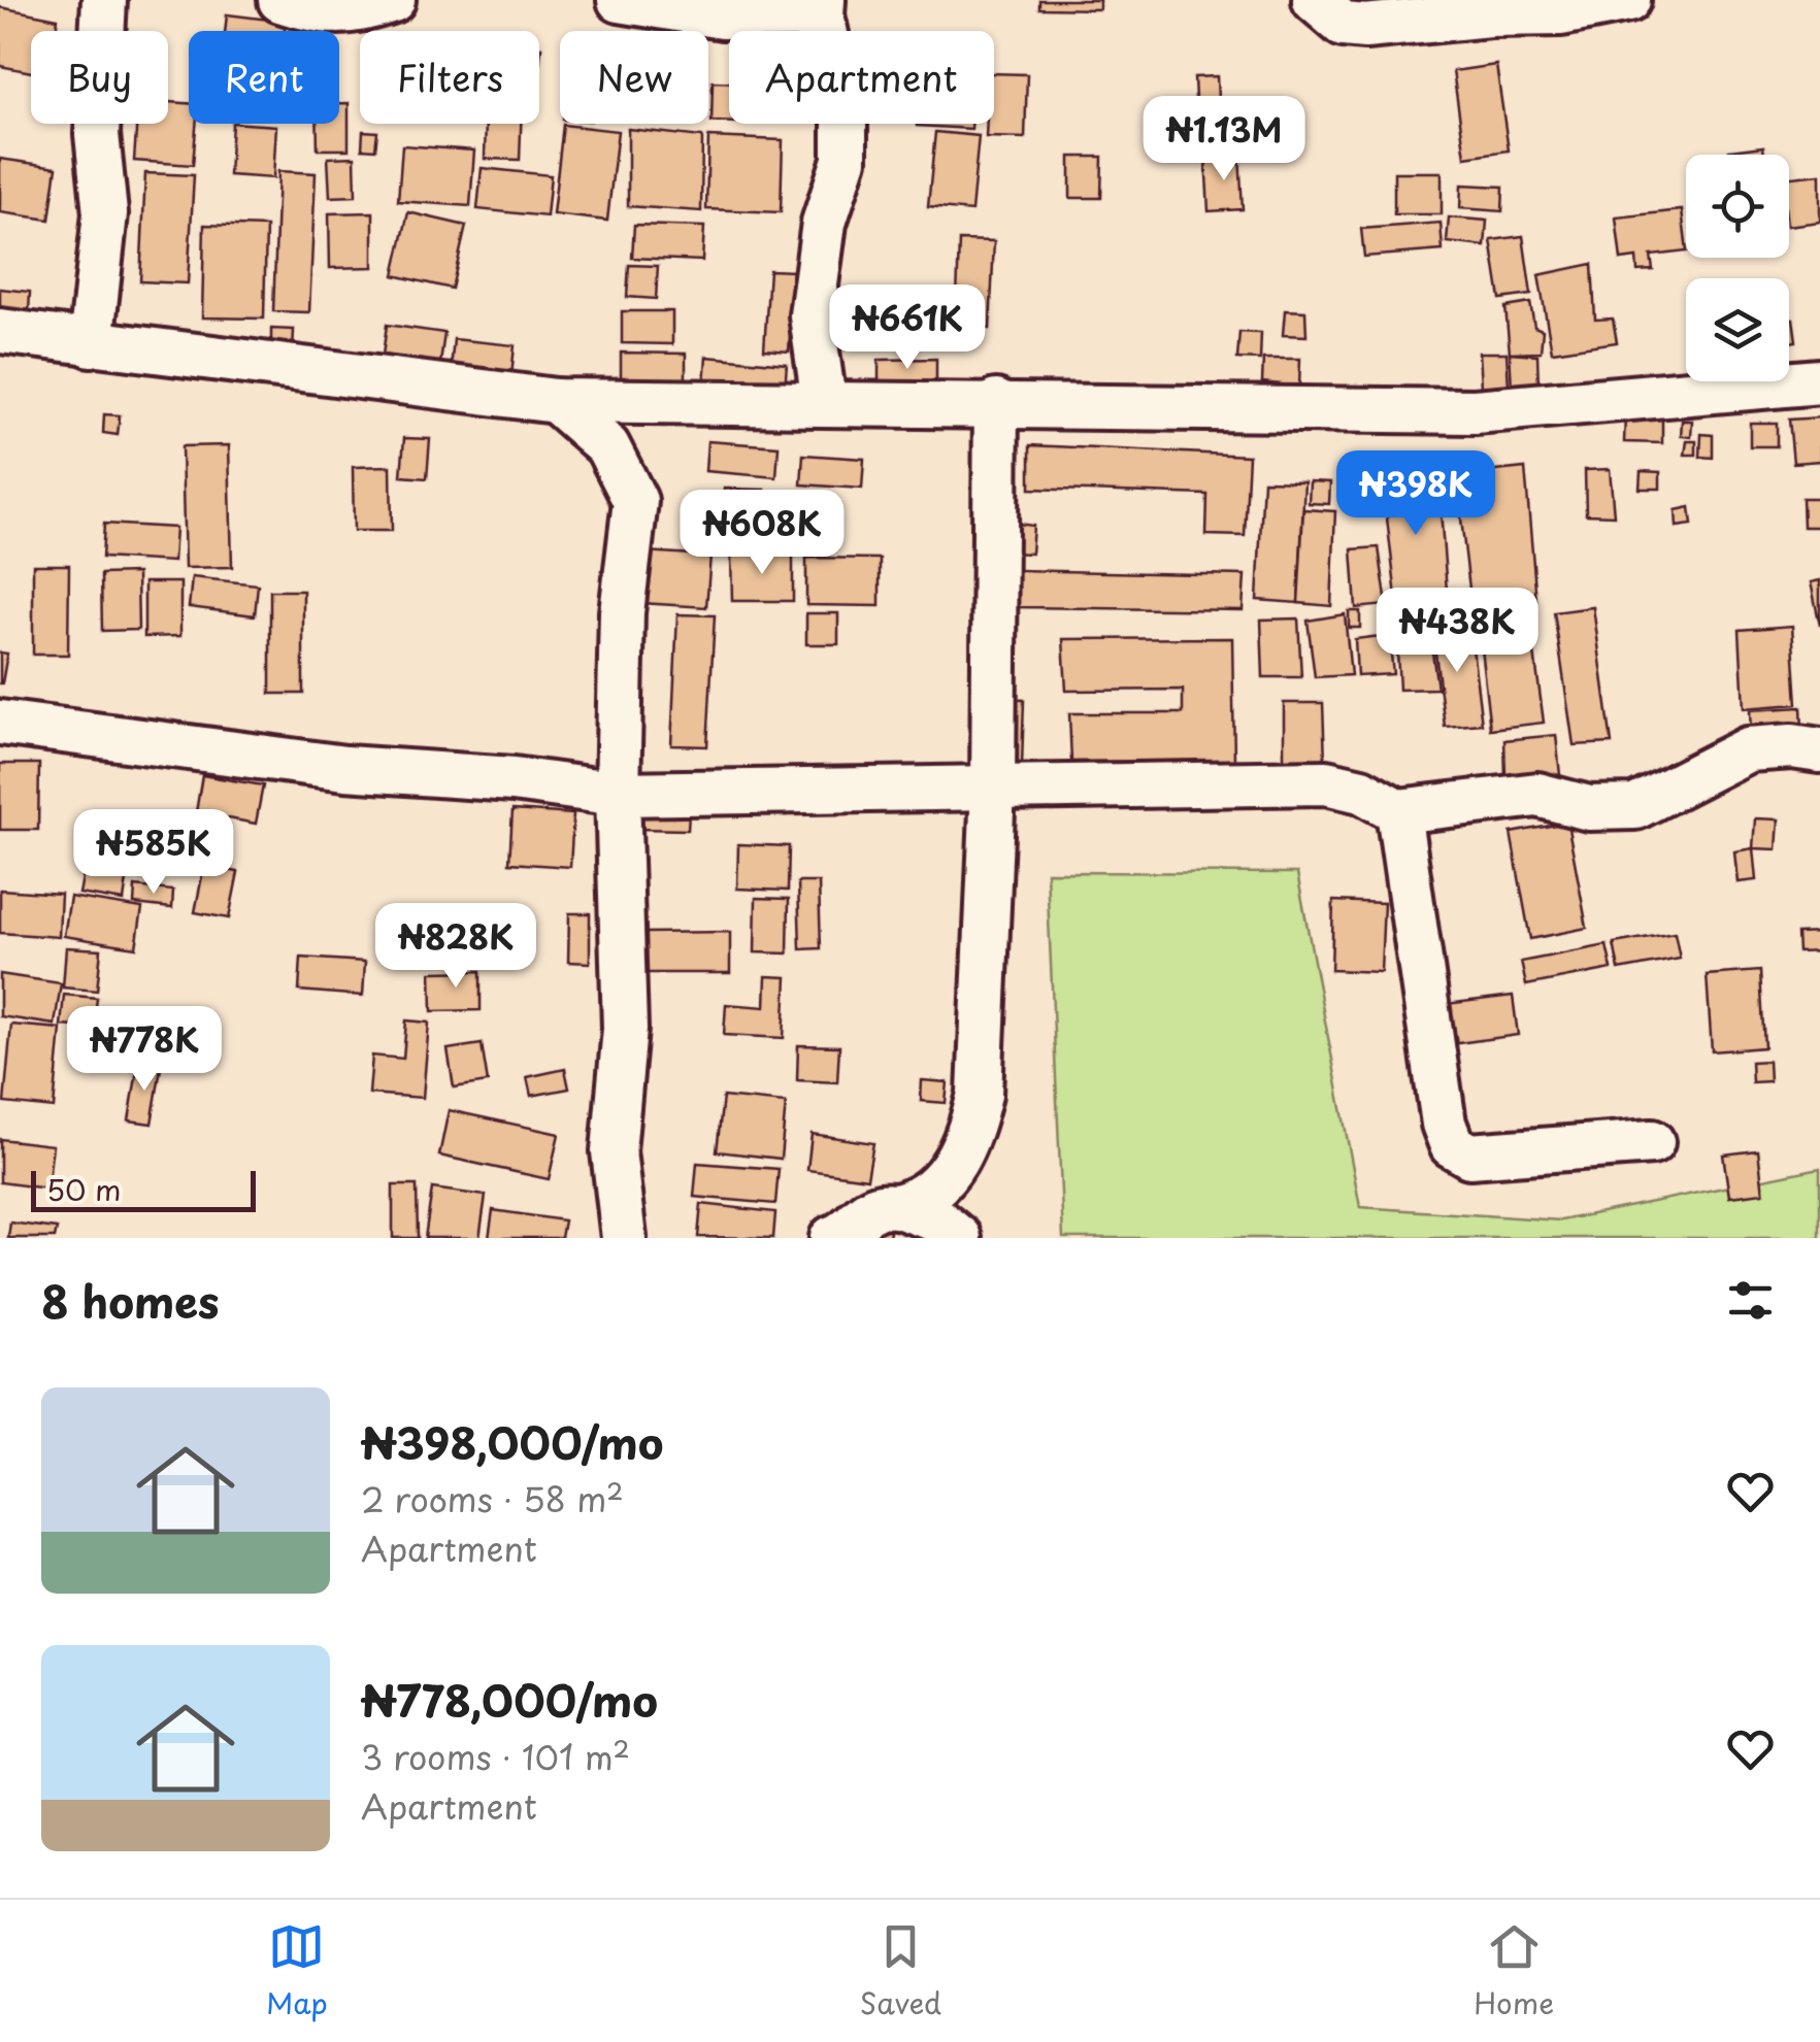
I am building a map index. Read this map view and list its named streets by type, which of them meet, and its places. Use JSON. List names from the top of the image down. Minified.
{"scale_bar":"50 m","page":{"chip":["Buy","Rent","Filters","New","Apartment"],"price":["₦1.13M","₦661K","₦398K","₦608K","₦438K","₦585K","₦828K","₦778K"],"scale":"50 m","heading":"8 homes","list":[{"name":"₦398,000/mo","note":"2 rooms · 58 m² · Apartment"},{"name":"₦778,000/mo","note":"3 rooms · 101 m² · Apartment"}],"tabs":["Map","Saved","Home"]}}
